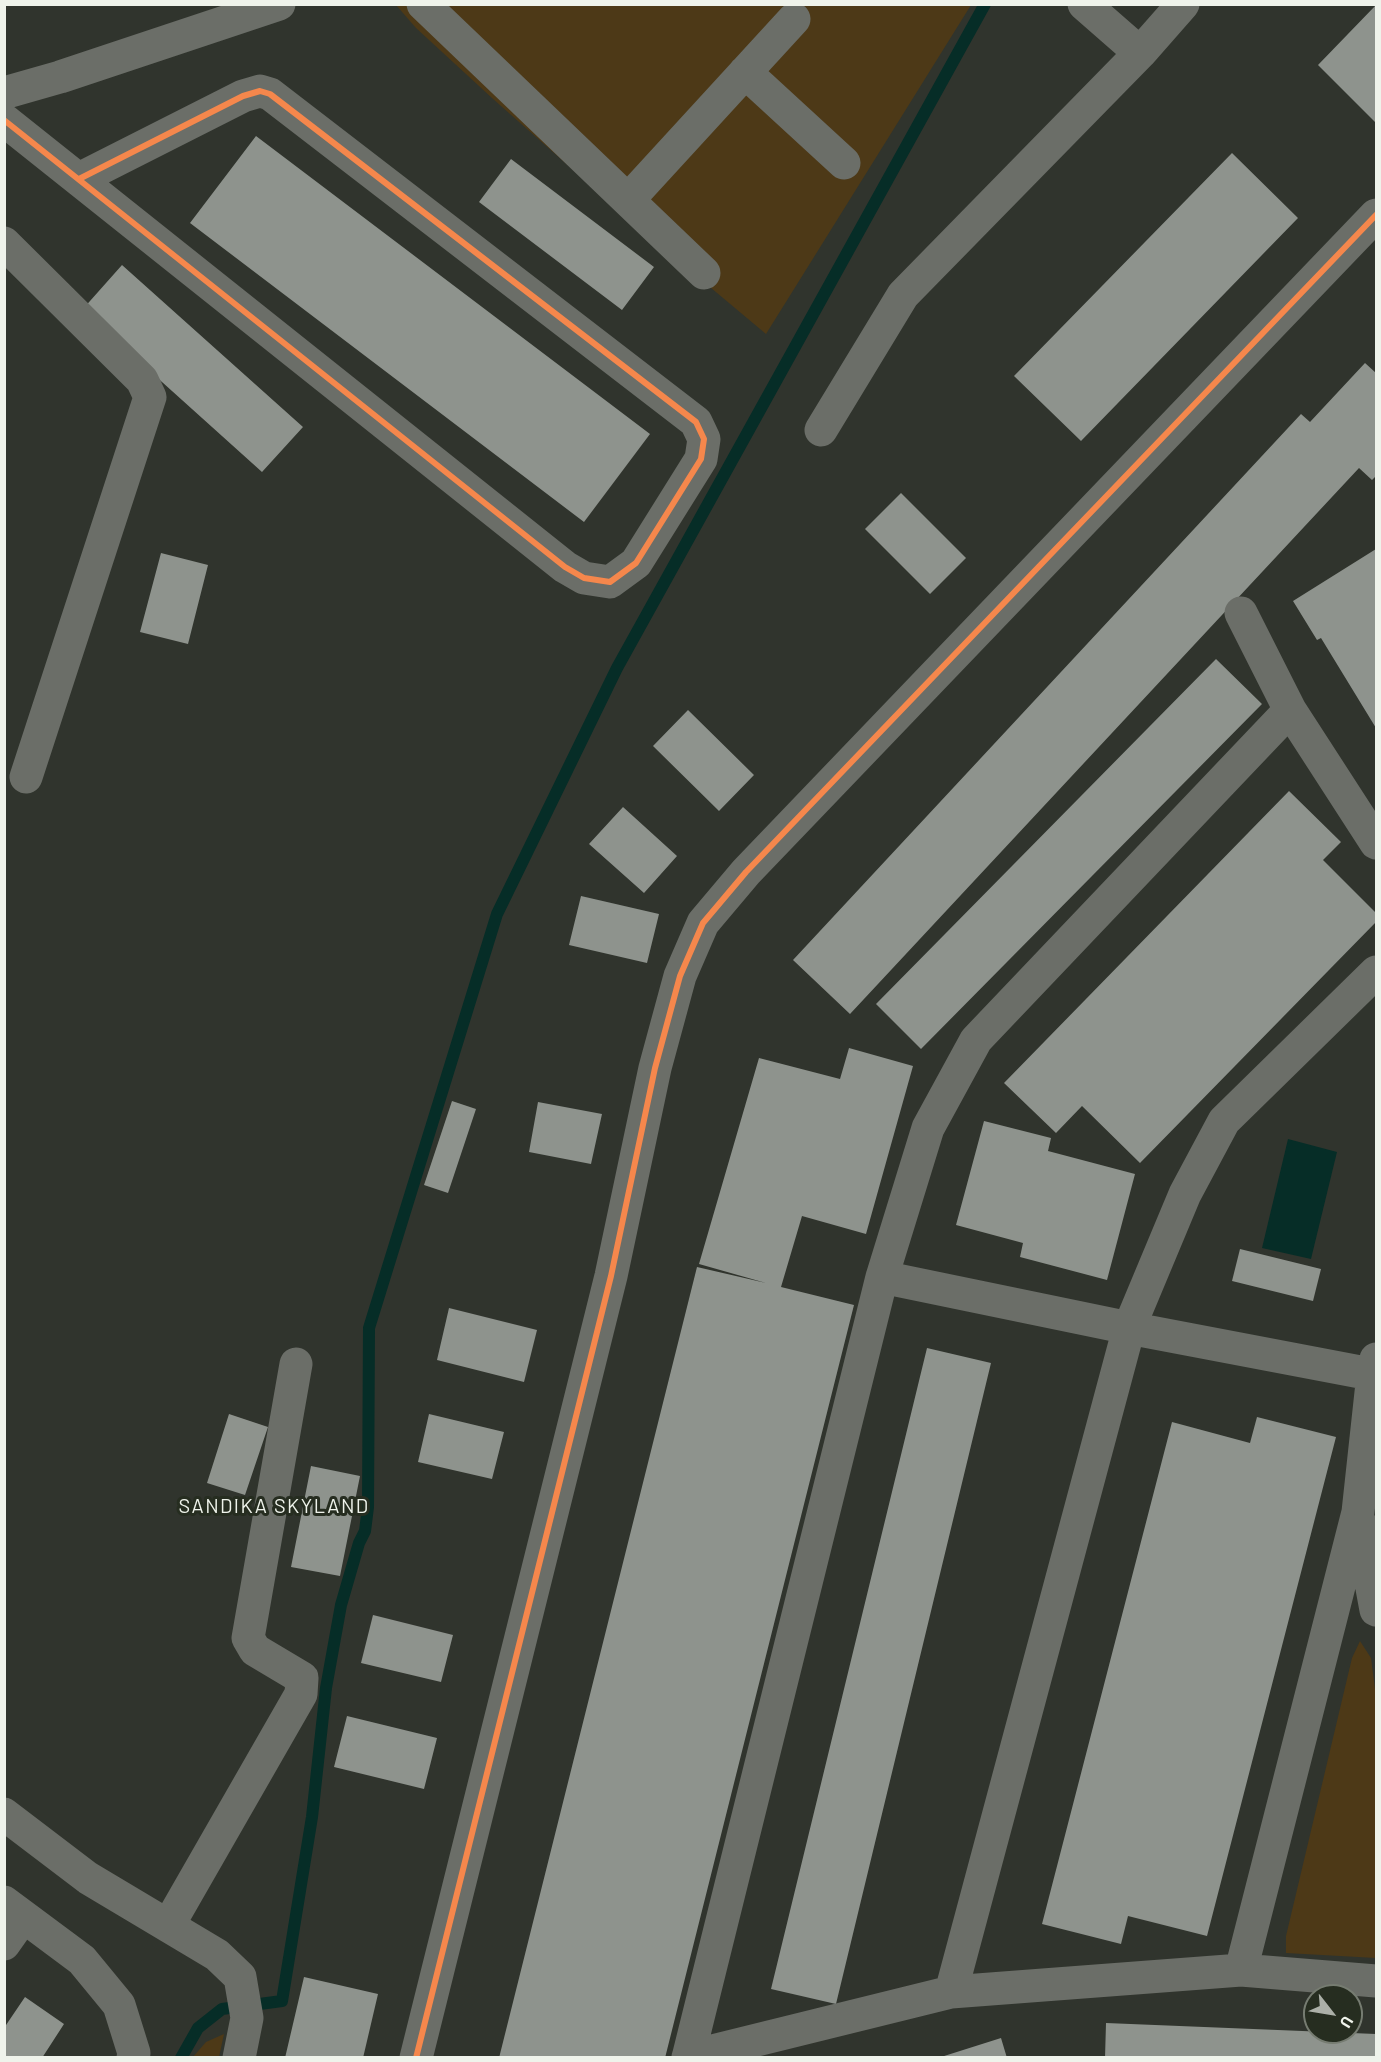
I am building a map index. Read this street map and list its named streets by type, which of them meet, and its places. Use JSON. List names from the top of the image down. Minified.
{"districts":["SANDIKA SKYLAND"],"north":"bottom right"}
